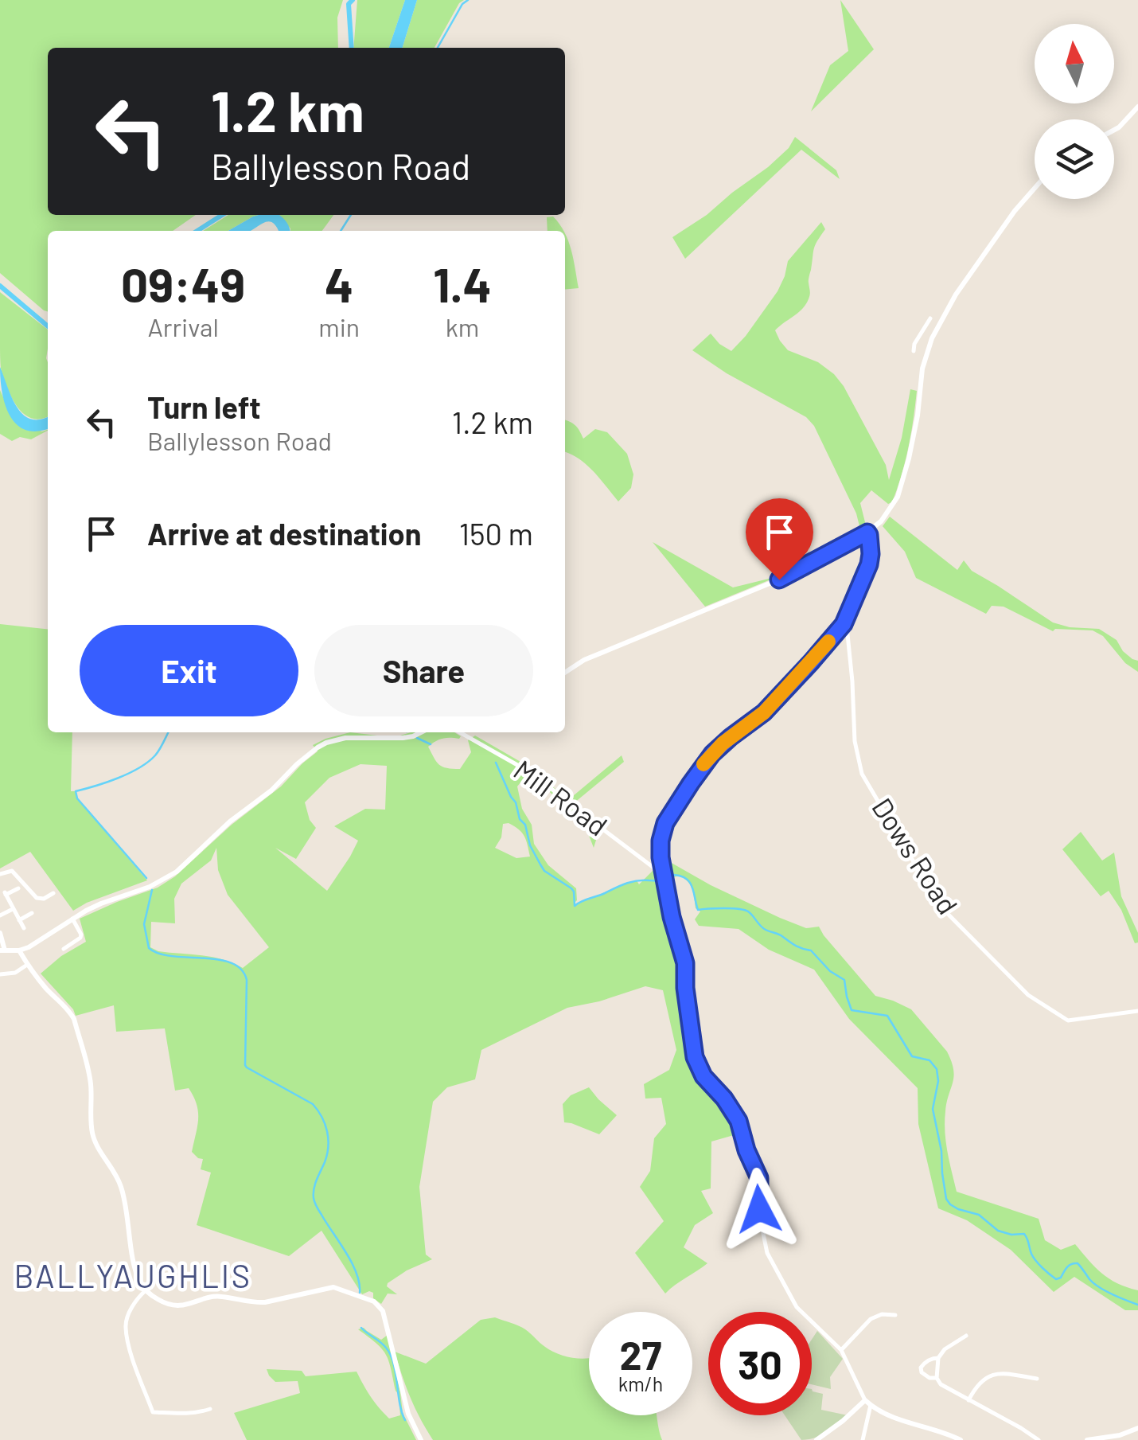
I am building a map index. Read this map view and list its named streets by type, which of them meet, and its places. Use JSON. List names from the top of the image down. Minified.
{"streets":{"street":["Mill Road","Dows Road"]},"districts":["BALLYAUGHLIS"],"north":"top","page":{"turn":["1.2 km","Ballylesson Road"],"eta":["09:49","Arrival","4","min","1.4","km"],"list":[{"name":"Turn left","note":"Ballylesson Road","value":"1.2 km"},{"name":"Arrive at destination","value":"150 m"}],"buttons":["Exit","Share"],"speed":"27 km/h","limit":"30"}}
